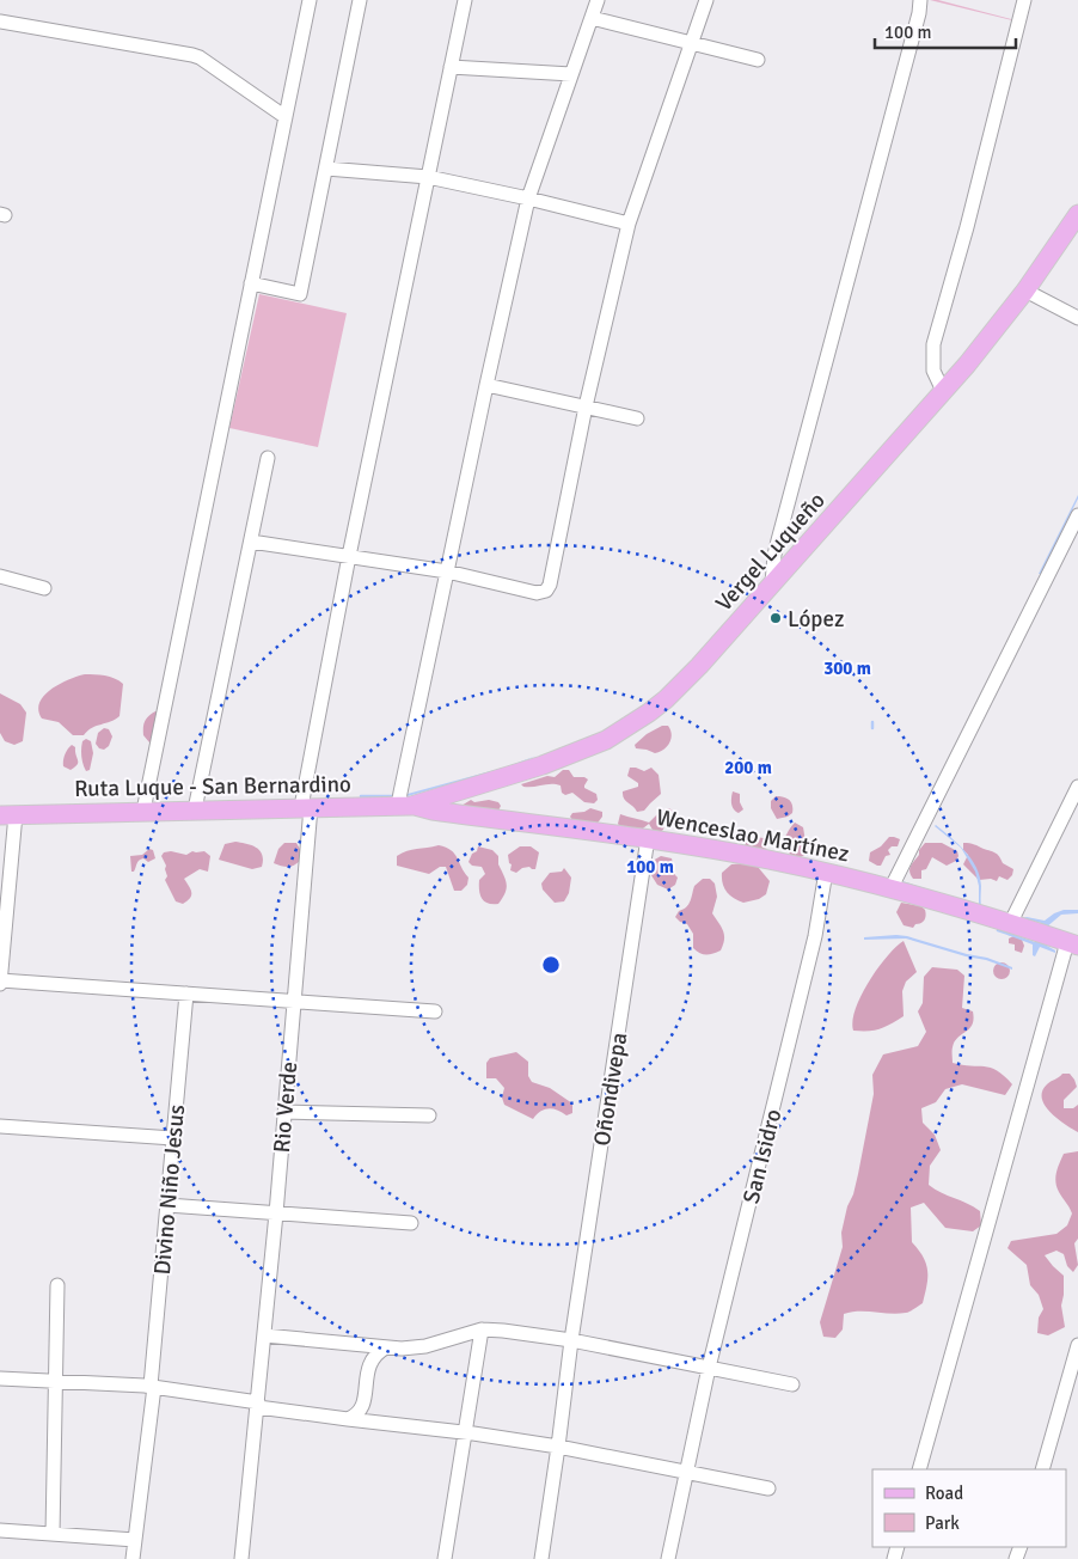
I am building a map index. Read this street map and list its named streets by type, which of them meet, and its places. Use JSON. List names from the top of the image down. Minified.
{"streets":{"main road":["Vergel Luqueño","Ruta Luque - San Bernardino","Wenceslao Martínez"],"street":["Oñondivepa","Rio Verde","San Isidro","Divino Niño Jesus"]},"crossings":[["Vergel Luqueño","Ruta Luque - San Bernardino"],["Vergel Luqueño","Wenceslao Martínez"],["Ruta Luque - San Bernardino","Wenceslao Martínez"],["Ruta Luque - San Bernardino","Rio Verde"],["Wenceslao Martínez","Oñondivepa"],["Wenceslao Martínez","San Isidro"]],"places":["López"],"legend":["Road","Park"],"scale_bar":"100 m","rings":["300 m","200 m","100 m"]}
